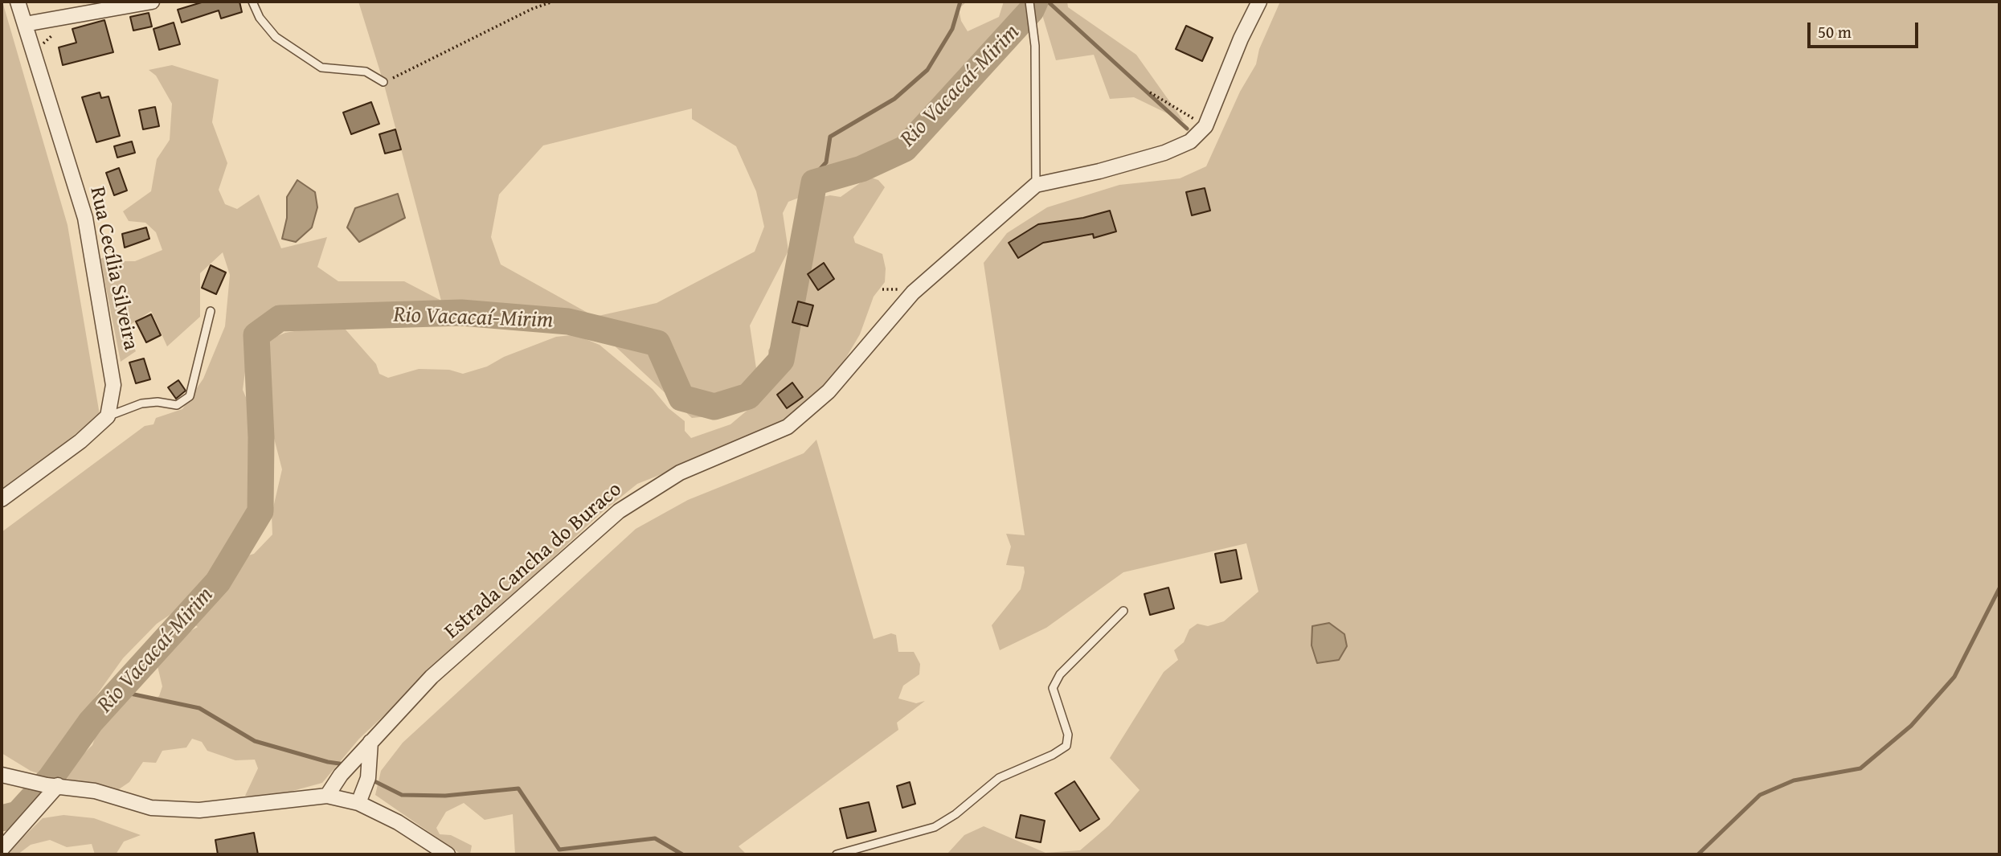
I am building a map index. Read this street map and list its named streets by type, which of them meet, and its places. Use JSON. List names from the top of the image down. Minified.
{"streets":{"street":["Rua Cecília Silveira","Estrada Cancha do Buraco"]},"water":["Rio Vacacaí-Mirim"],"scale_bar":"50 m"}
